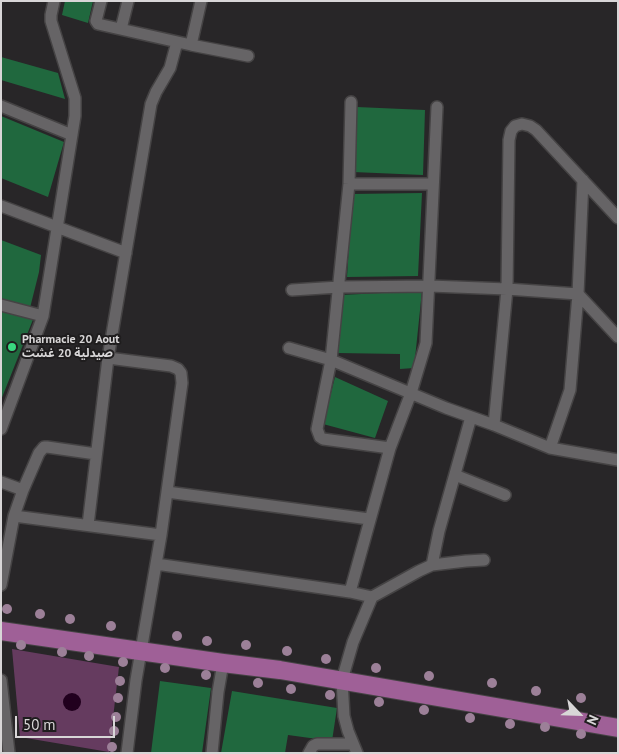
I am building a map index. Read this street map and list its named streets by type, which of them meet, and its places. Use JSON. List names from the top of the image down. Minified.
{"places":["Pharmacie 20 Aout صيدلية 20 غشت"],"scale_bar":"50 m","north":"bottom right"}
